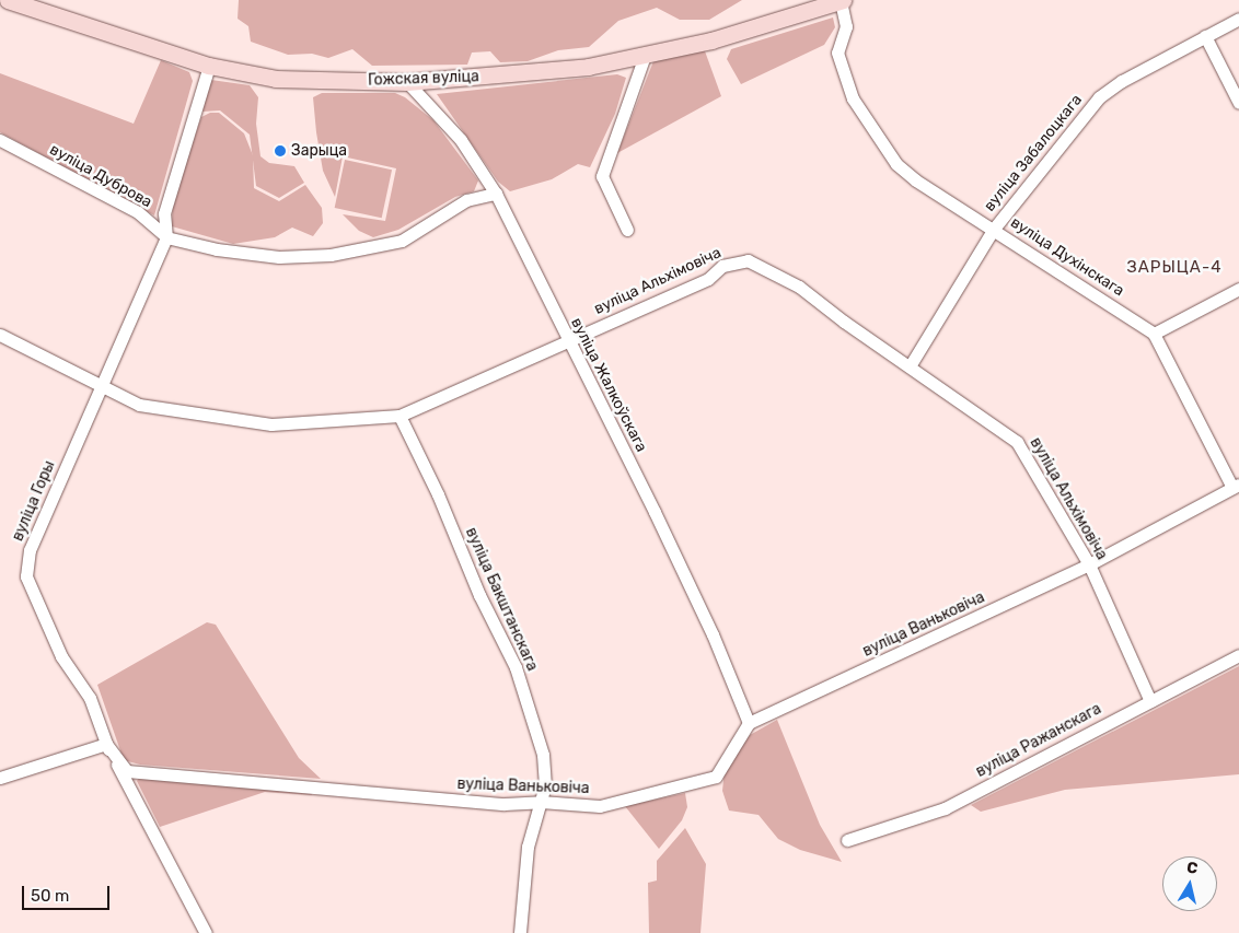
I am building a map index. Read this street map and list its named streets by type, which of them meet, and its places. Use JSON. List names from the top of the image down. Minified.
{"streets":{"street":["Гожская вуліца","вуліца Забалоцкага","вуліца Дуброва","вуліца Духінскага","вуліца Альхімовіча","вуліца Жалкоўскага","вуліца Горы","вуліца Бакштанскага","вуліца Ваньковіча","вуліца Ражанскага"]},"crossings":[["Гожская вуліца","вуліца Духінскага"],["Гожская вуліца","вуліца Жалкоўскага"],["Гожская вуліца","вуліца Горы"],["вуліца Забалоцкага","вуліца Духінскага"],["вуліца Забалоцкага","вуліца Альхімовіча"],["вуліца Дуброва","вуліца Жалкоўскага"],["вуліца Дуброва","вуліца Горы"],["вуліца Духінскага","вуліца Ваньковіча"],["вуліца Альхімовіча","вуліца Жалкоўскага"],["вуліца Альхімовіча","вуліца Горы"],["вуліца Альхімовіча","вуліца Бакштанскага"],["вуліца Альхімовіча","вуліца Ваньковіча"],["вуліца Альхімовіча","вуліца Ражанскага"],["вуліца Жалкоўскага","вуліца Ваньковіча"],["вуліца Горы","вуліца Ваньковіча"],["вуліца Бакштанскага","вуліца Ваньковіча"]],"districts":["ЗАРЫЦА-4"],"places":["Зарыца"],"scale_bar":"50 m","north":"top"}
